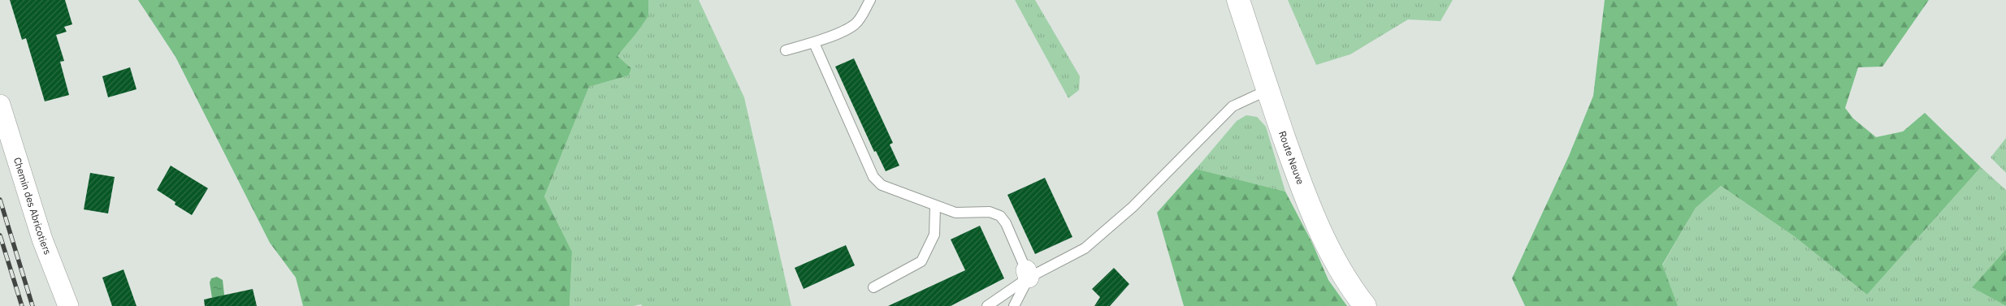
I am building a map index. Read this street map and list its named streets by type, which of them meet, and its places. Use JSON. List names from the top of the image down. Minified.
{"streets":{"street":["Route Neuve","Chemin des Abricotiers"]}}
